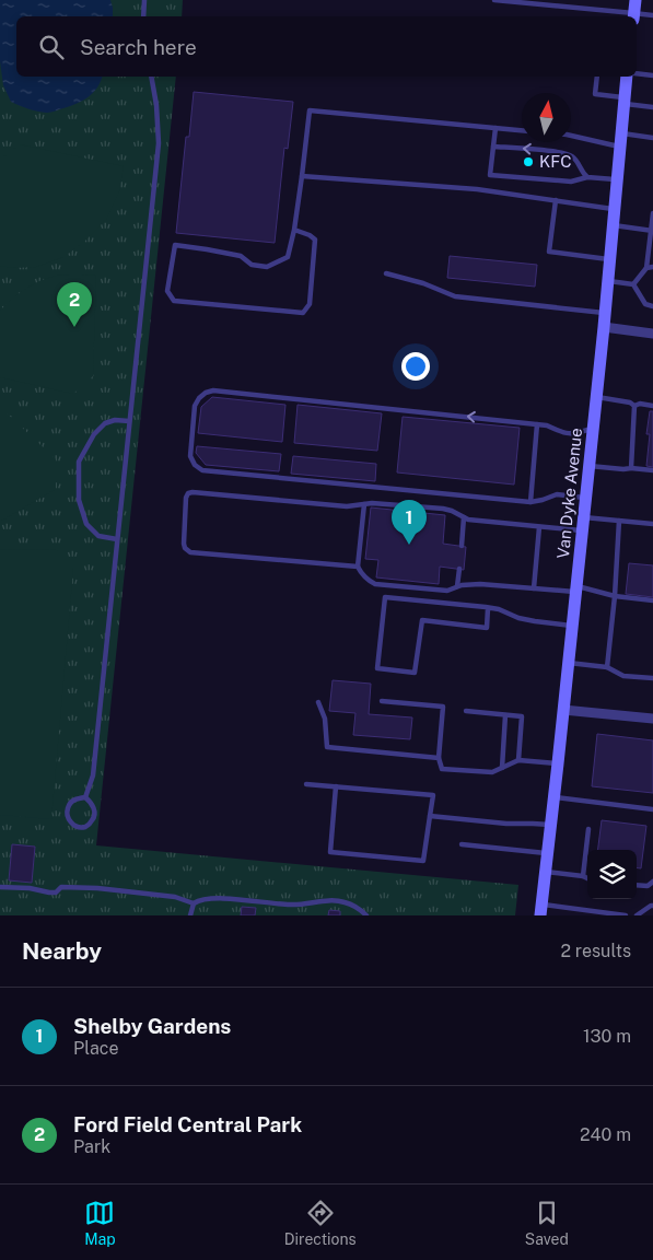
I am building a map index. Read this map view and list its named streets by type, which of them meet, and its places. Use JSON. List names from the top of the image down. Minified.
{"streets":{"main road":["Van Dyke Avenue"]},"places":["KFC"],"north":"top","page":{"search":"Search here","pins":["2","1"],"heading":["Nearby","2 results"],"list":[{"mark":"1","name":"Shelby Gardens","note":"Place","value":"130 m"},{"mark":"2","name":"Ford Field Central Park","note":"Park","value":"240 m"}],"nav":["Map","Directions","Saved"]}}
